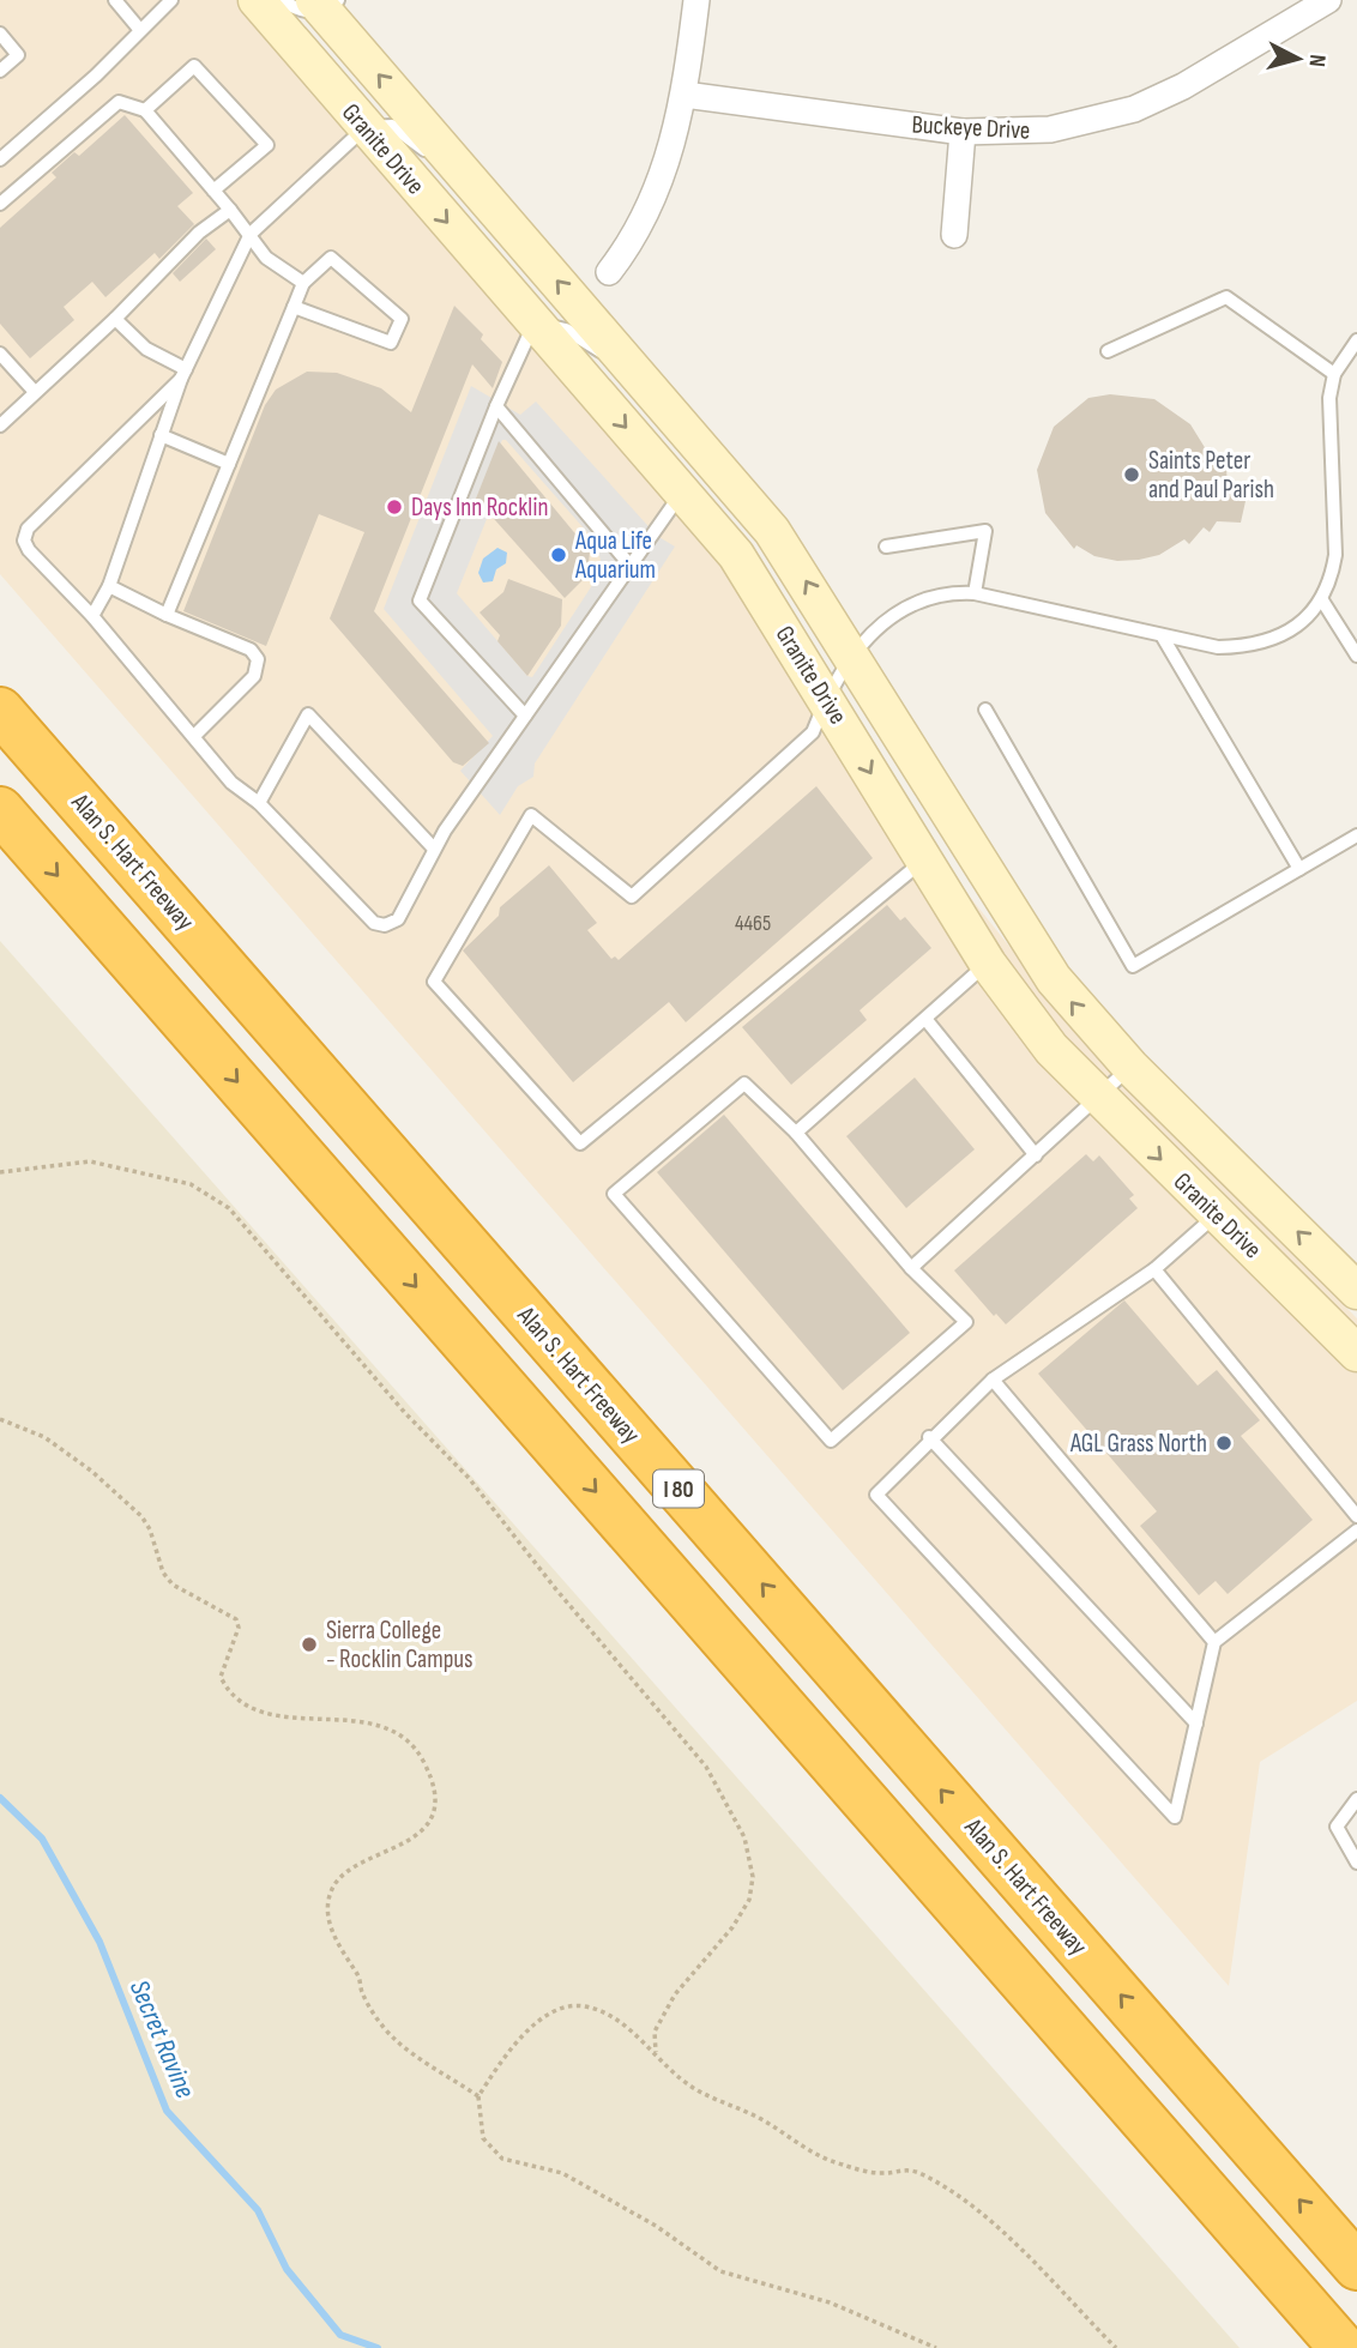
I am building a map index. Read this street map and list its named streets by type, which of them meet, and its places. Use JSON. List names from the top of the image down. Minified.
{"streets":{"highway":["Alan S. Hart Freeway","I 80"],"street":["Buckeye Drive","Granite Drive"]},"water":["Secret Ravine"],"places":["Saints Peter and Paul Parish","Days Inn Rocklin","Aqua Life Aquarium","AGL Grass North","Sierra College - Rocklin Campus"],"house_numbers":["4465"],"north":"right"}
